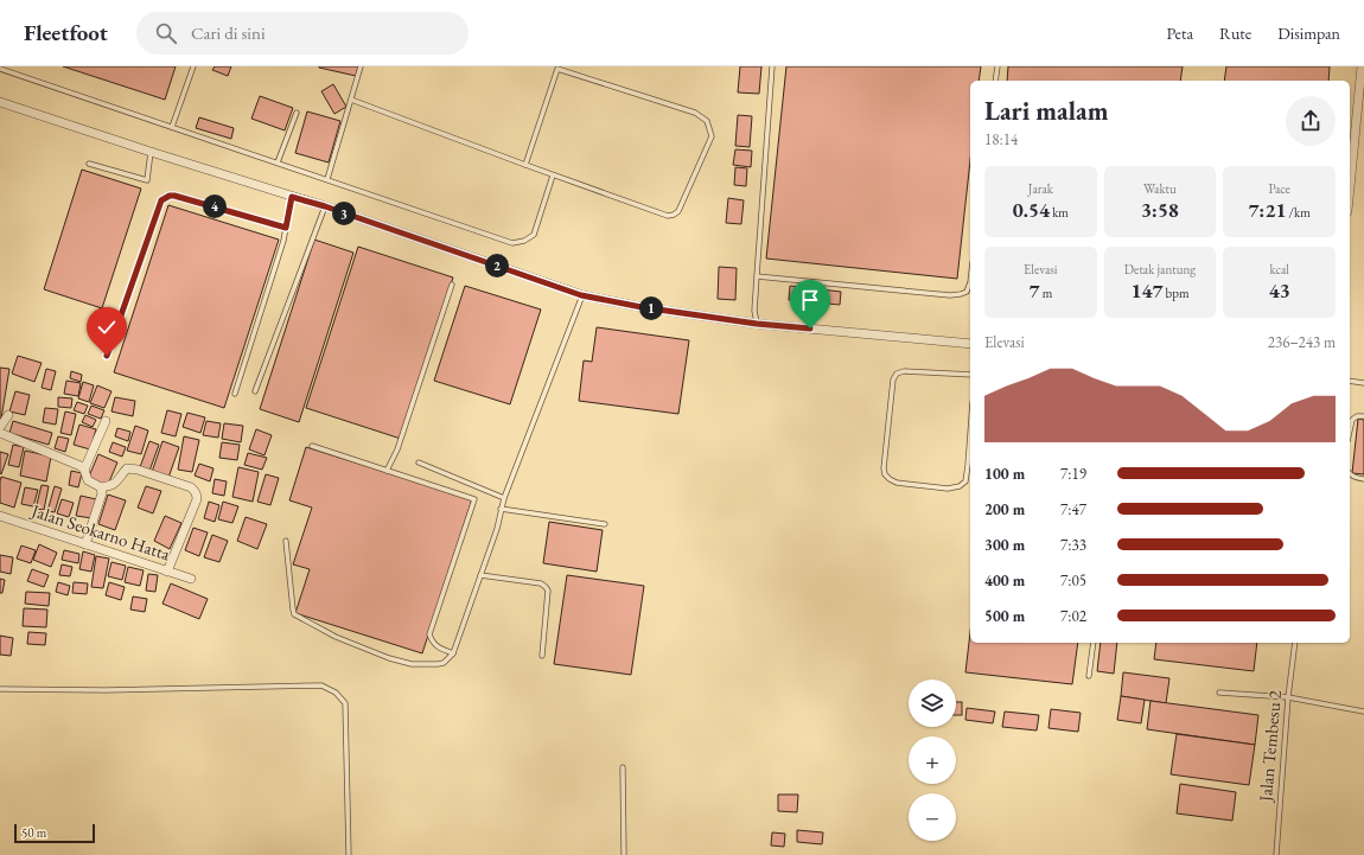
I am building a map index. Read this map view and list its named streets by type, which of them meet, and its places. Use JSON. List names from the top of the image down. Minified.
{"streets":{"street":["Jalan Seokarno Hatta"],"lane":["Jalan Tembesu 2"]},"scale_bar":"50 m","page":{"header":"Fleetfoot","search":"Cari di sini","nav":["Peta","Rute","Disimpan"],"heading":["Lari malam","18:14"],"stats":[["Jarak","0.54 km"],["Waktu","3:58"],["Pace","7:21 /km"],["Elevasi","7 m"],["Detak jantung","147 bpm"],["kcal","43"]],"pins":["4","3","2","1"],"chart":["Elevasi","236–243 m"],"list":[{"name":"100 m","note":"7:19"},{"name":"200 m","note":"7:47"},{"name":"300 m","note":"7:33"},{"name":"400 m","note":"7:05"},{"name":"500 m","note":"7:02"}],"map_buttons":["+","−"],"scale":"50 m"}}
